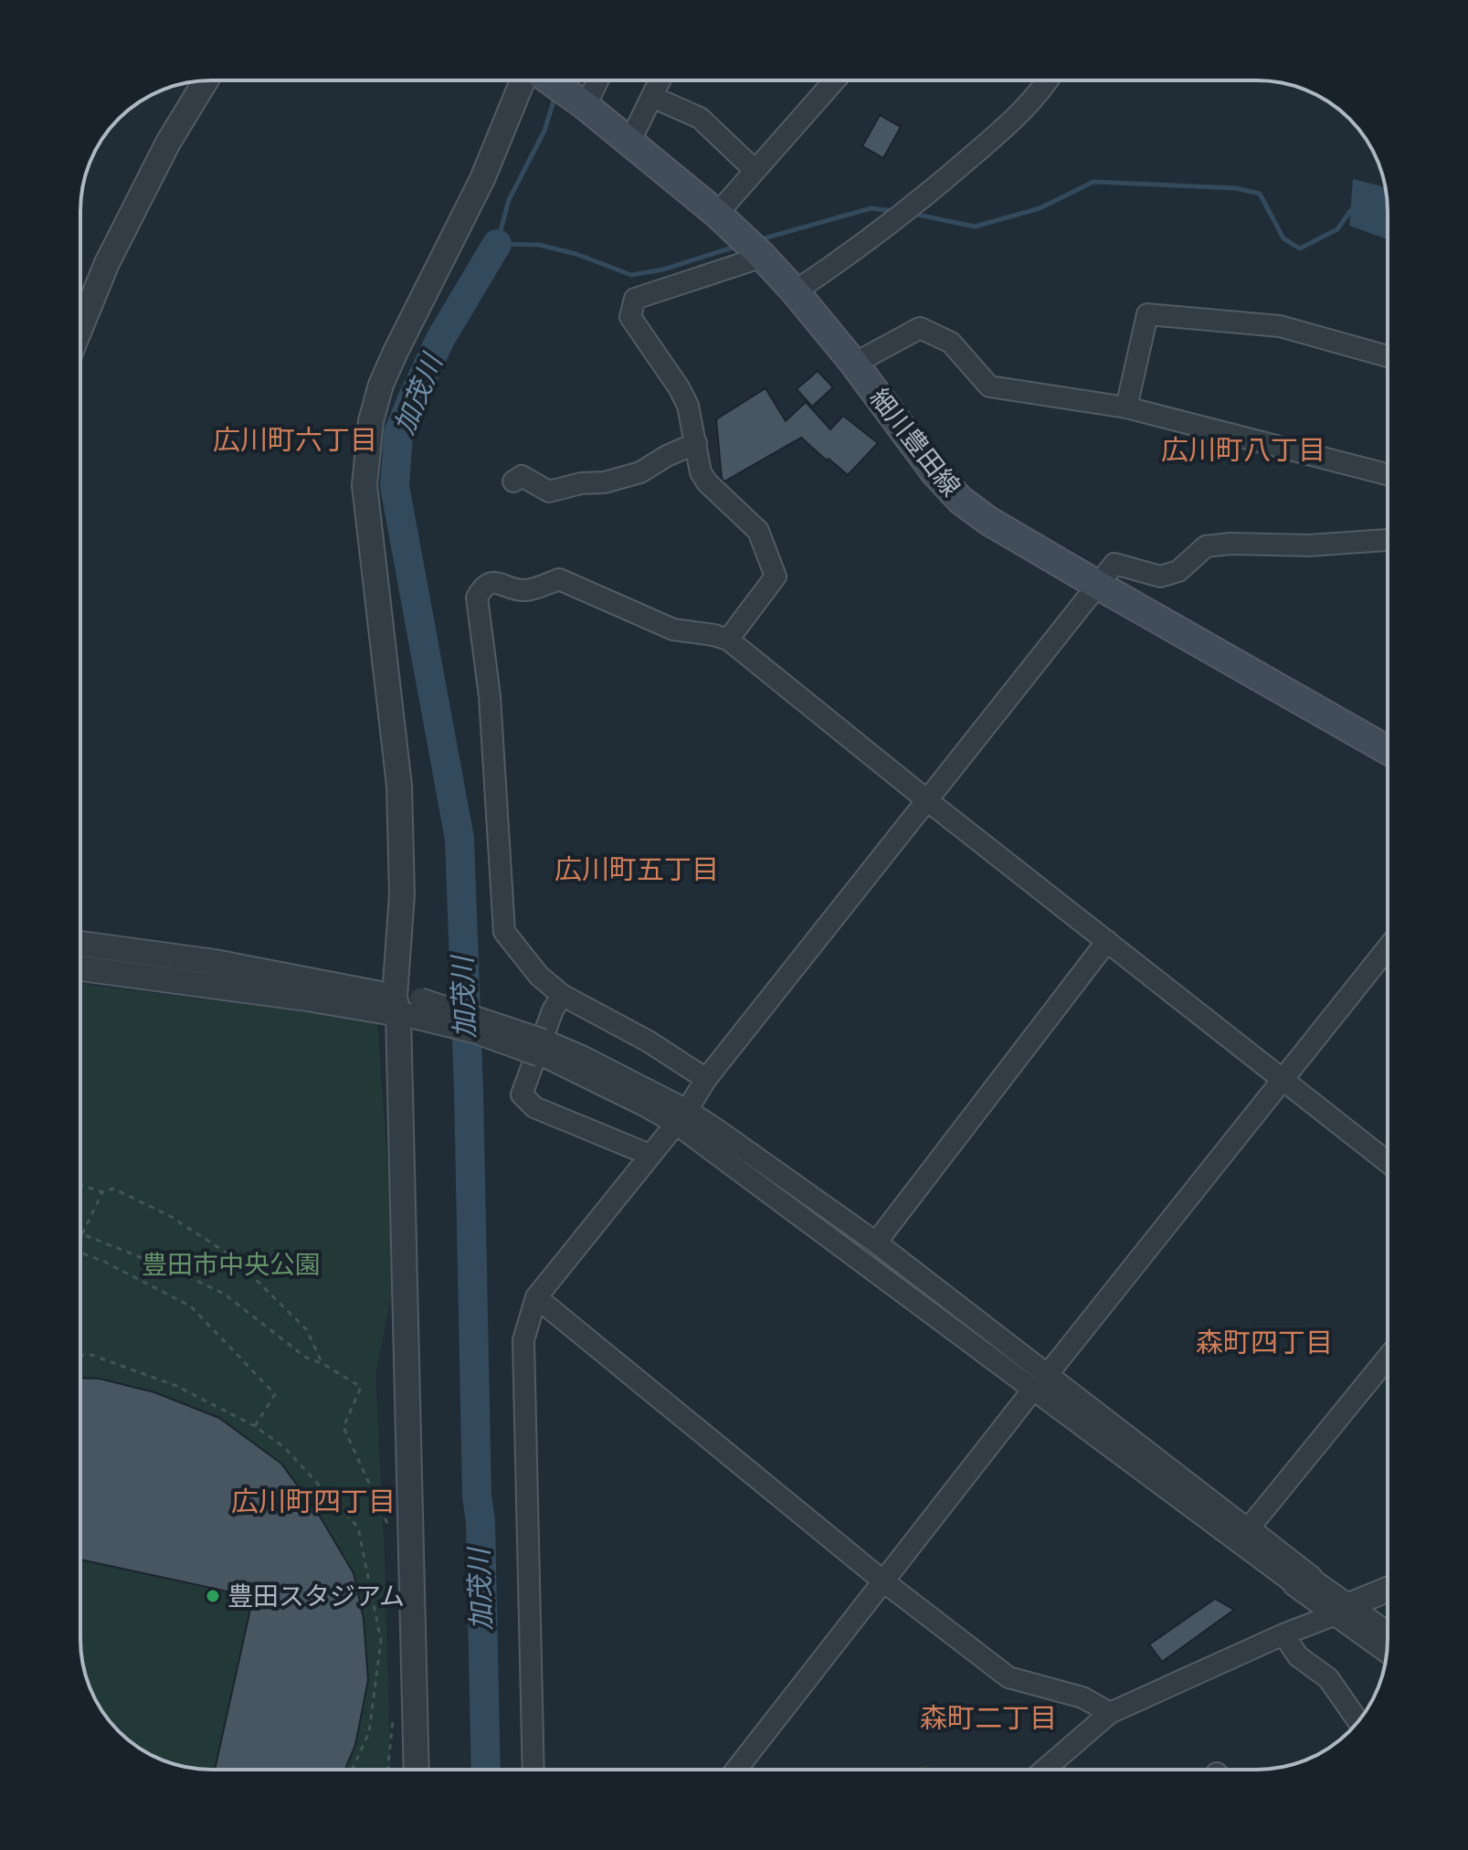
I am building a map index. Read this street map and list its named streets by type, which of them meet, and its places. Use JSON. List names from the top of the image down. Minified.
{"streets":{"main road":["細川豊田線"]},"districts":["広川町六丁目","広川町八丁目","広川町五丁目","森町四丁目","広川町四丁目","森町二丁目"],"water":["加茂川"],"parks":["豊田市中央公園"],"places":["豊田スタジアム"]}
